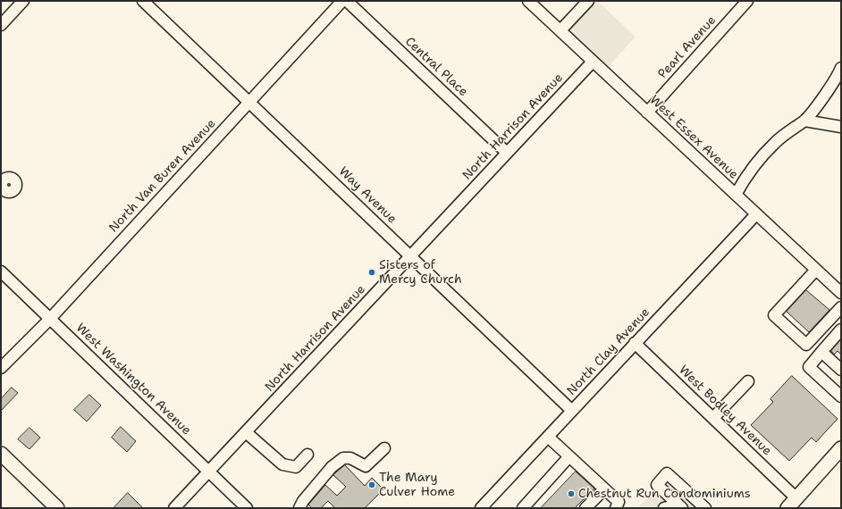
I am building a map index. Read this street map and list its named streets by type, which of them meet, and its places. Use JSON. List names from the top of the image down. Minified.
{"streets":{"street":["Pearl Avenue","Central Place","North Harrison Avenue","West Essex Avenue","North Van Buren Avenue","Way Avenue","North Clay Avenue","West Washington Avenue","West Bodley Avenue"]},"crossings":[["Pearl Avenue","West Essex Avenue"],["Central Place","North Harrison Avenue"],["North Harrison Avenue","West Essex Avenue"],["North Harrison Avenue","Way Avenue"],["North Harrison Avenue","West Washington Avenue"],["West Essex Avenue","North Clay Avenue"],["North Van Buren Avenue","Way Avenue"],["North Van Buren Avenue","West Washington Avenue"],["Way Avenue","North Clay Avenue"],["North Clay Avenue","West Bodley Avenue"]],"places":["Sisters of Mercy Church","The Mary Culver Home","Chestnut Run Condominiums"]}
